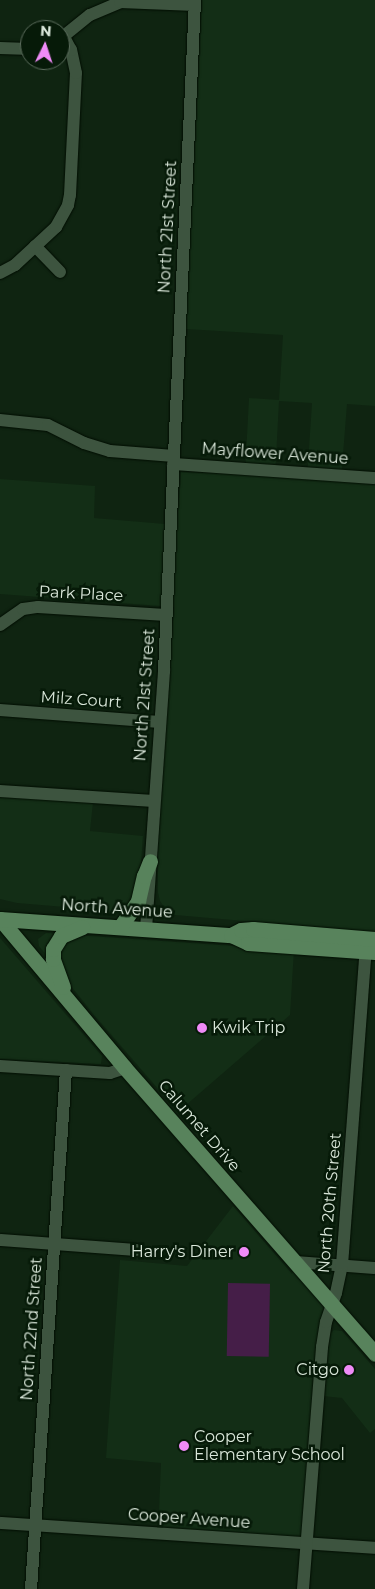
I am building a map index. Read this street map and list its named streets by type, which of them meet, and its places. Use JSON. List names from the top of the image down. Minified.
{"streets":{"main road":["North Avenue","Calumet Drive"],"street":["North 21st Street","Mayflower Avenue","Park Place","Milz Court","North 20th Street","North 22nd Street","Cooper Avenue"]},"crossings":[["North 21st Street","Mayflower Avenue"],["North 21st Street","Park Place"],["North 21st Street","Milz Court"],["North 21st Street","North Avenue"],["North Avenue","Calumet Drive"],["North Avenue","North 20th Street"],["Calumet Drive","North 20th Street"],["North 20th Street","Cooper Avenue"],["North 22nd Street","Cooper Avenue"]],"places":["Kwik Trip","Harry's Diner","Citgo","Cooper Elementary School"],"north":"top"}
